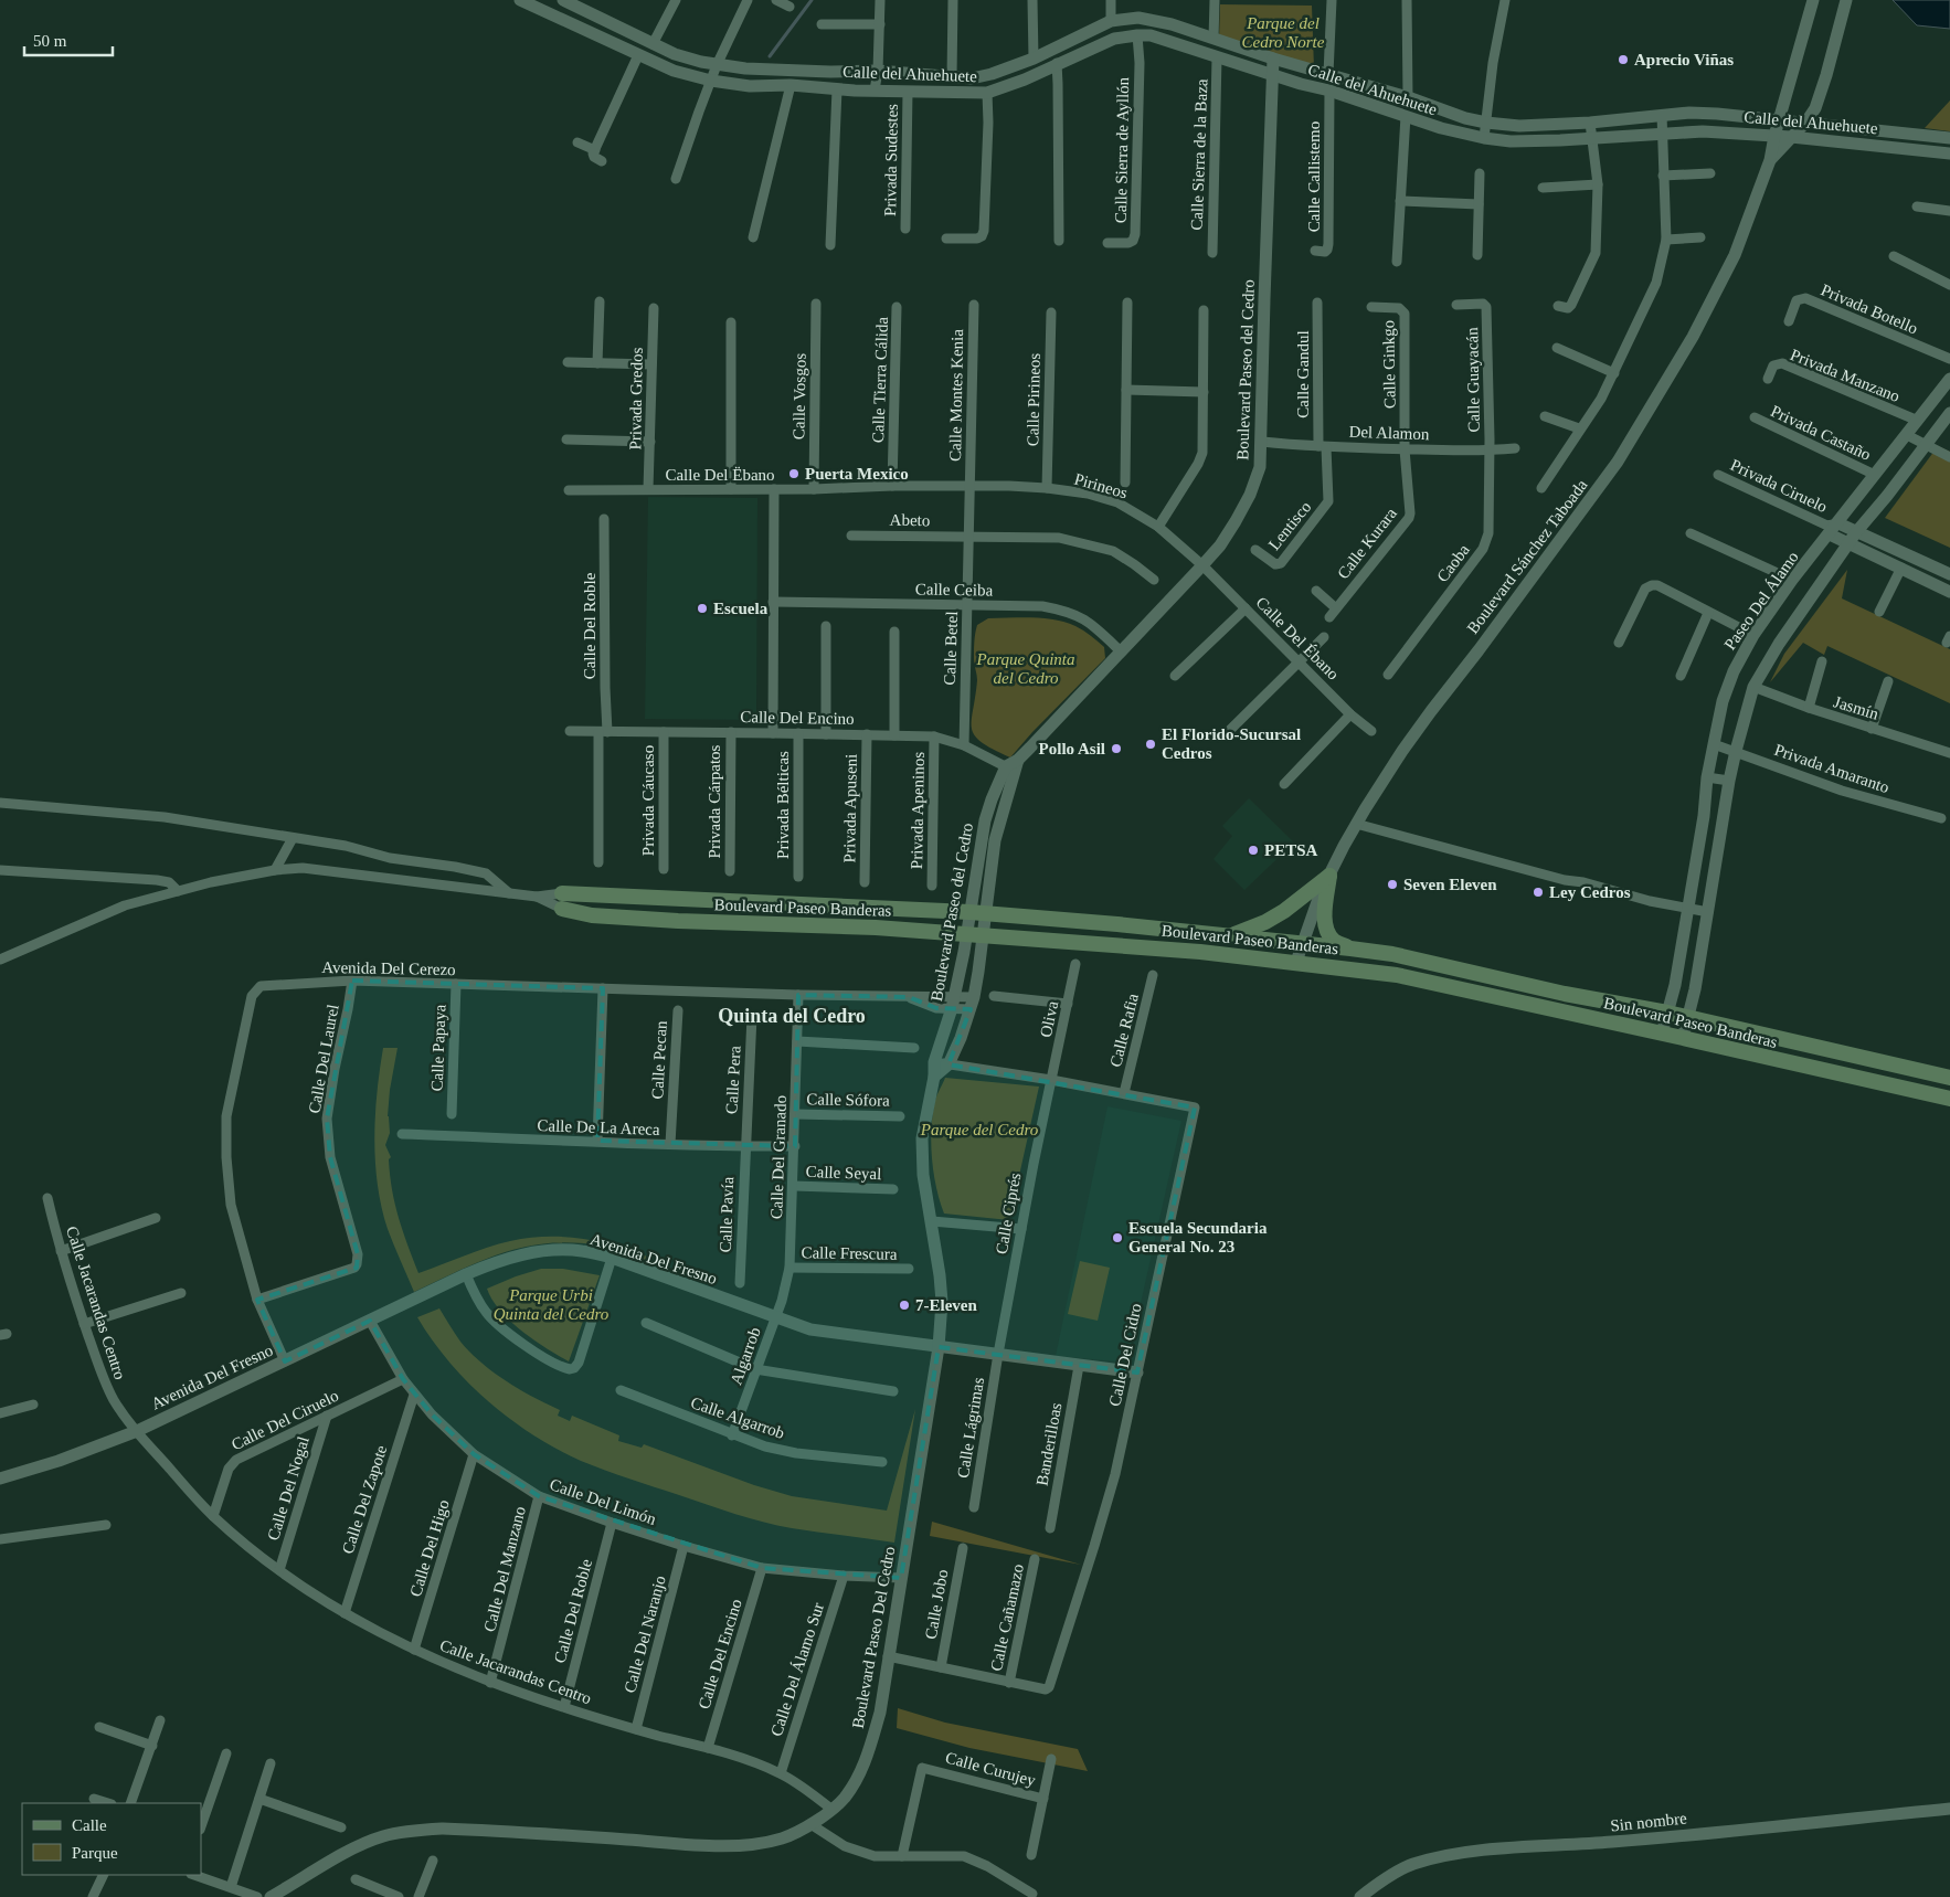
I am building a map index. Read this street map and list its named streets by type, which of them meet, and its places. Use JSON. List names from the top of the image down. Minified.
{"streets":{"main road":["Boulevard Paseo Banderas"],"street":["Calle del Ahuehuete","Calle Sierra de Ayllón","Calle Sierra de la Baza","Privada Sudestes","Calle Callistemo","Privada Botello","Calle Ginkgo","Boulevard Paseo del Cedro","Calle Gandul","Privada Manzano","Calle Tierra Cálida","Calle Guayacán","Calle Montes Kenia","Calle Vosgos","Privada Gredos","Calle Pirineos","Del Alamon","Privada Castaño","Calle Del Ëbano","Pirineos","Privada Ciruelo","Abeto","Lentisco","Calle Kurara","Boulevard Sánchez Taboada","Caoba","Calle Ceiba","Paseo Del Álamo","Calle Del Roble","Calle Del Ébano","Calle Betel","Jasmín","Calle Del Encino","Privada Amaranto","Privada Cáucaso","Privada Cárpatos","Privada Bélticas","Privada Apuseni","Privada Apeninos","Avenida Del Cerezo","Oliva","Calle Rafia","Calle Papaya","Calle Del Laurel","Calle Pecan","Calle Pera","Calle Sófora","Calle De La Areca","Calle Del Granado","Calle Seyal","Calle Ciprés","Calle Pavía","Calle Frescura","Avenida Del Fresno","Calle Jacarandas Centro","Calle Del Cidro","Algarrob","Calle Algarrob","Calle Del Ciruelo","Calle Lágrimas","Banderilloas","Calle Del Nogal","Calle Del Zapote","Calle Del Limón","Calle Del Higo","Calle Del Manzano","Calle Jobo","Calle Cañamazo","Calle Del Naranjo","Boulevard Paseo Del Cedro","Calle Del Álamo Sur","Calle Curujey","Sin nombre"]},"crossings":[["Calle del Ahuehuete","Calle Sierra de Ayllón"],["Calle del Ahuehuete","Calle Sierra de la Baza"],["Calle del Ahuehuete","Privada Sudestes"],["Calle del Ahuehuete","Calle Callistemo"],["Calle del Ahuehuete","Boulevard Paseo del Cedro"],["Calle Ginkgo","Del Alamon"],["Calle Ginkgo","Calle Kurara"],["Boulevard Paseo del Cedro","Del Alamon"],["Boulevard Paseo del Cedro","Pirineos"],["Boulevard Paseo del Cedro","Calle Ceiba"],["Boulevard Paseo del Cedro","Calle Del Ébano"],["Boulevard Paseo del Cedro","Calle Del Encino"],["Boulevard Paseo del Cedro","Boulevard Paseo Banderas"],["Boulevard Paseo del Cedro","Avenida Del Cerezo"],["Boulevard Paseo del Cedro","Calle Del Cidro"],["Boulevard Paseo del Cedro","Boulevard Paseo Del Cedro"],["Calle Gandul","Del Alamon"],["Calle Gandul","Lentisco"],["Privada Manzano","Paseo Del Álamo"],["Calle Tierra Cálida","Calle Del Ëbano"],["Calle Guayacán","Del Alamon"],["Calle Guayacán","Caoba"],["Calle Montes Kenia","Calle Del Ëbano"],["Calle Montes Kenia","Pirineos"],["Calle Montes Kenia","Calle Betel"],["Calle Vosgos","Calle Del Ëbano"],["Privada Gredos","Calle Del Ëbano"],["Calle Pirineos","Pirineos"],["Del Alamon","Lentisco"],["Del Alamon","Calle Kurara"],["Del Alamon","Caoba"],["Privada Castaño","Paseo Del Álamo"],["Calle Del Ëbano","Pirineos"],["Calle Del Ëbano","Calle Betel"],["Pirineos","Calle Del Ébano"],["Pirineos","Calle Betel"],["Privada Ciruelo","Paseo Del Álamo"],["Abeto","Calle Betel"],["Boulevard Sánchez Taboada","Boulevard Paseo Banderas"],["Calle Ceiba","Calle Betel"],["Paseo Del Álamo","Privada Amaranto"],["Paseo Del Álamo","Boulevard Paseo Banderas"],["Calle Del Roble","Calle Del Encino"],["Calle Del Roble","Calle Jacarandas Centro"],["Calle Del Roble","Calle Del Limón"],["Calle Betel","Calle Del Encino"],["Calle Del Encino","Privada Cáucaso"],["Calle Del Encino","Privada Cárpatos"],["Calle Del Encino","Privada Bélticas"],["Calle Del Encino","Privada Apuseni"],["Calle Del Encino","Privada Apeninos"],["Calle Del Encino","Calle Jacarandas Centro"],["Calle Del Encino","Calle Del Limón"],["Avenida Del Cerezo","Calle Papaya"],["Avenida Del Cerezo","Calle Del Laurel"],["Avenida Del Cerezo","Calle Del Granado"],["Avenida Del Cerezo","Avenida Del Fresno"],["Oliva","Calle Ciprés"],["Oliva","Calle Del Cidro"],["Calle Rafia","Calle Del Cidro"],["Calle Pecan","Calle De La Areca"],["Calle Pera","Calle De La Areca"],["Calle Pera","Calle Pavía"],["Calle Sófora","Calle Del Granado"],["Calle De La Areca","Calle Del Granado"],["Calle De La Areca","Calle Pavía"],["Calle Del Granado","Calle Seyal"],["Calle Del Granado","Calle Frescura"],["Calle Del Granado","Avenida Del Fresno"],["Calle Del Granado","Algarrob"],["Calle Ciprés","Avenida Del Fresno"],["Calle Ciprés","Calle Del Cidro"],["Calle Ciprés","Calle Lágrimas"],["Avenida Del Fresno","Calle Jacarandas Centro"],["Avenida Del Fresno","Calle Del Cidro"],["Avenida Del Fresno","Algarrob"],["Avenida Del Fresno","Calle Lágrimas"],["Avenida Del Fresno","Banderilloas"],["Avenida Del Fresno","Calle Del Limón"],["Avenida Del Fresno","Boulevard Paseo Del Cedro"],["Calle Jacarandas Centro","Calle Del Ciruelo"],["Calle Jacarandas Centro","Calle Del Nogal"],["Calle Jacarandas Centro","Calle Del Zapote"],["Calle Jacarandas Centro","Calle Del Higo"],["Calle Jacarandas Centro","Calle Del Manzano"],["Calle Jacarandas Centro","Calle Del Naranjo"],["Calle Jacarandas Centro","Boulevard Paseo Del Cedro"],["Calle Jacarandas Centro","Calle Del Álamo Sur"],["Calle Del Cidro","Calle Jobo"],["Calle Del Cidro","Calle Cañamazo"],["Calle Del Cidro","Boulevard Paseo Del Cedro"],["Algarrob","Calle Algarrob"],["Calle Del Ciruelo","Calle Del Nogal"],["Calle Del Ciruelo","Calle Del Limón"],["Calle Del Zapote","Calle Del Limón"],["Calle Del Limón","Calle Del Higo"],["Calle Del Limón","Calle Del Manzano"],["Calle Del Limón","Calle Del Naranjo"],["Calle Del Limón","Boulevard Paseo Del Cedro"],["Calle Del Limón","Calle Del Álamo Sur"]],"districts":["Quinta del Cedro"],"parks":["Parque del Cedro Norte","Parque Quinta del Cedro","Parque del Cedro","Parque Urbi Quinta del Cedro"],"places":["Aprecio Viñas","Puerta Mexico","Escuela","El Florido-Sucursal Cedros","Pollo Asil","PETSA","Seven Eleven","Ley Cedros","Escuela Secundaria General No. 23","7-Eleven"],"legend":["Calle","Parque"],"scale_bar":"50 m"}
